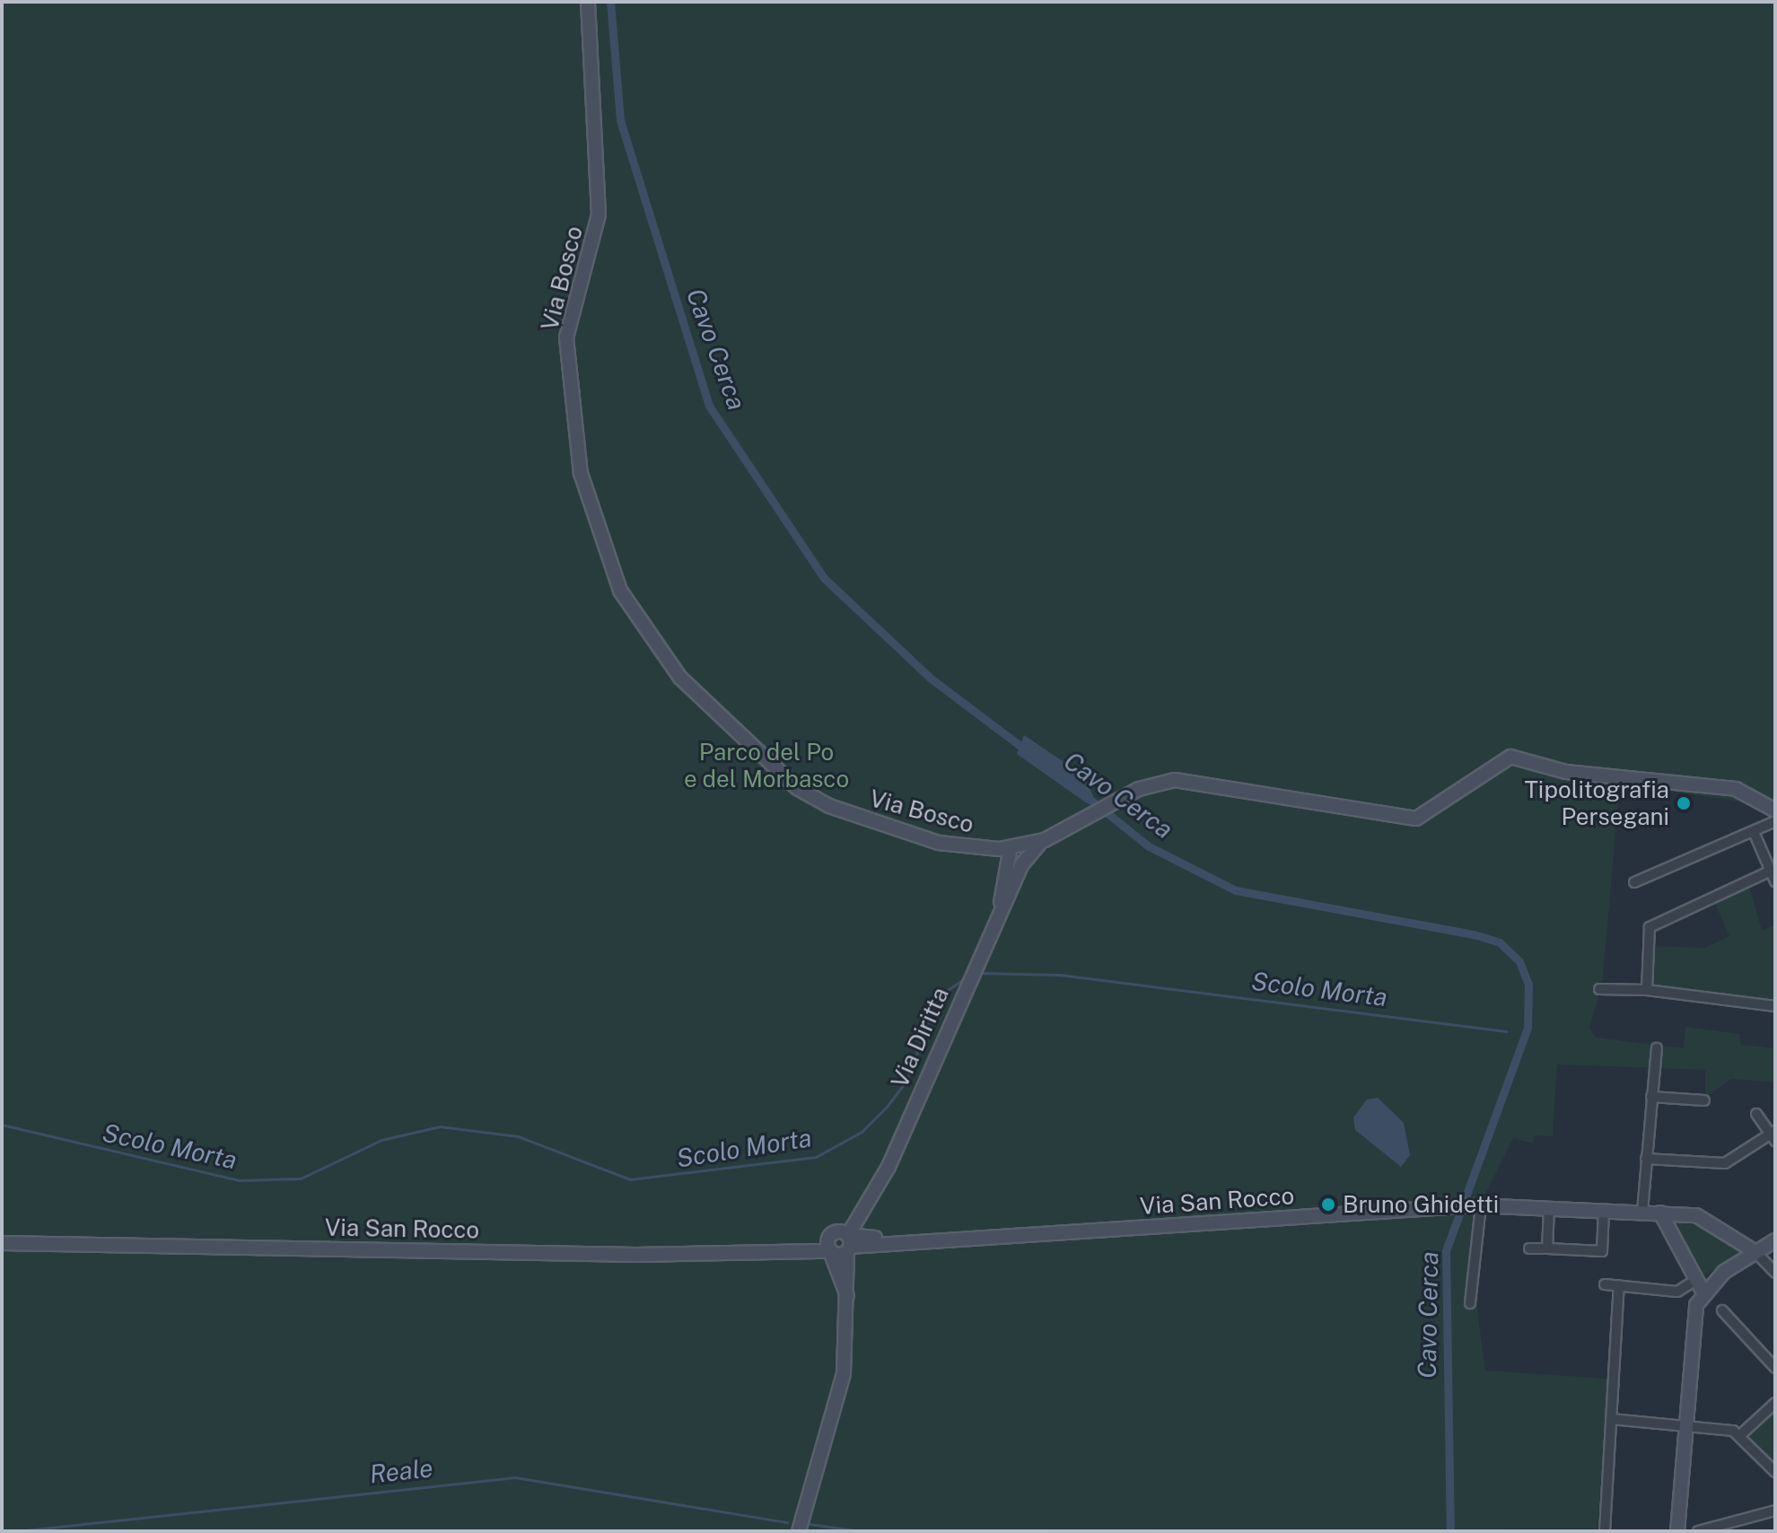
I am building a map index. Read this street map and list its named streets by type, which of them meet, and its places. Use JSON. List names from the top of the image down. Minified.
{"streets":{"street":["Via Bosco","Via Diritta","Via San Rocco"]},"crossings":[["Via Bosco","Via Diritta"],["Via Diritta","Via San Rocco"]],"water":["Cavo Cerca","Scolo Morta","Reale"],"parks":["Parco del Po e del Morbasco"],"places":["Tipolitografia Persegani","Bruno Ghidetti"]}
